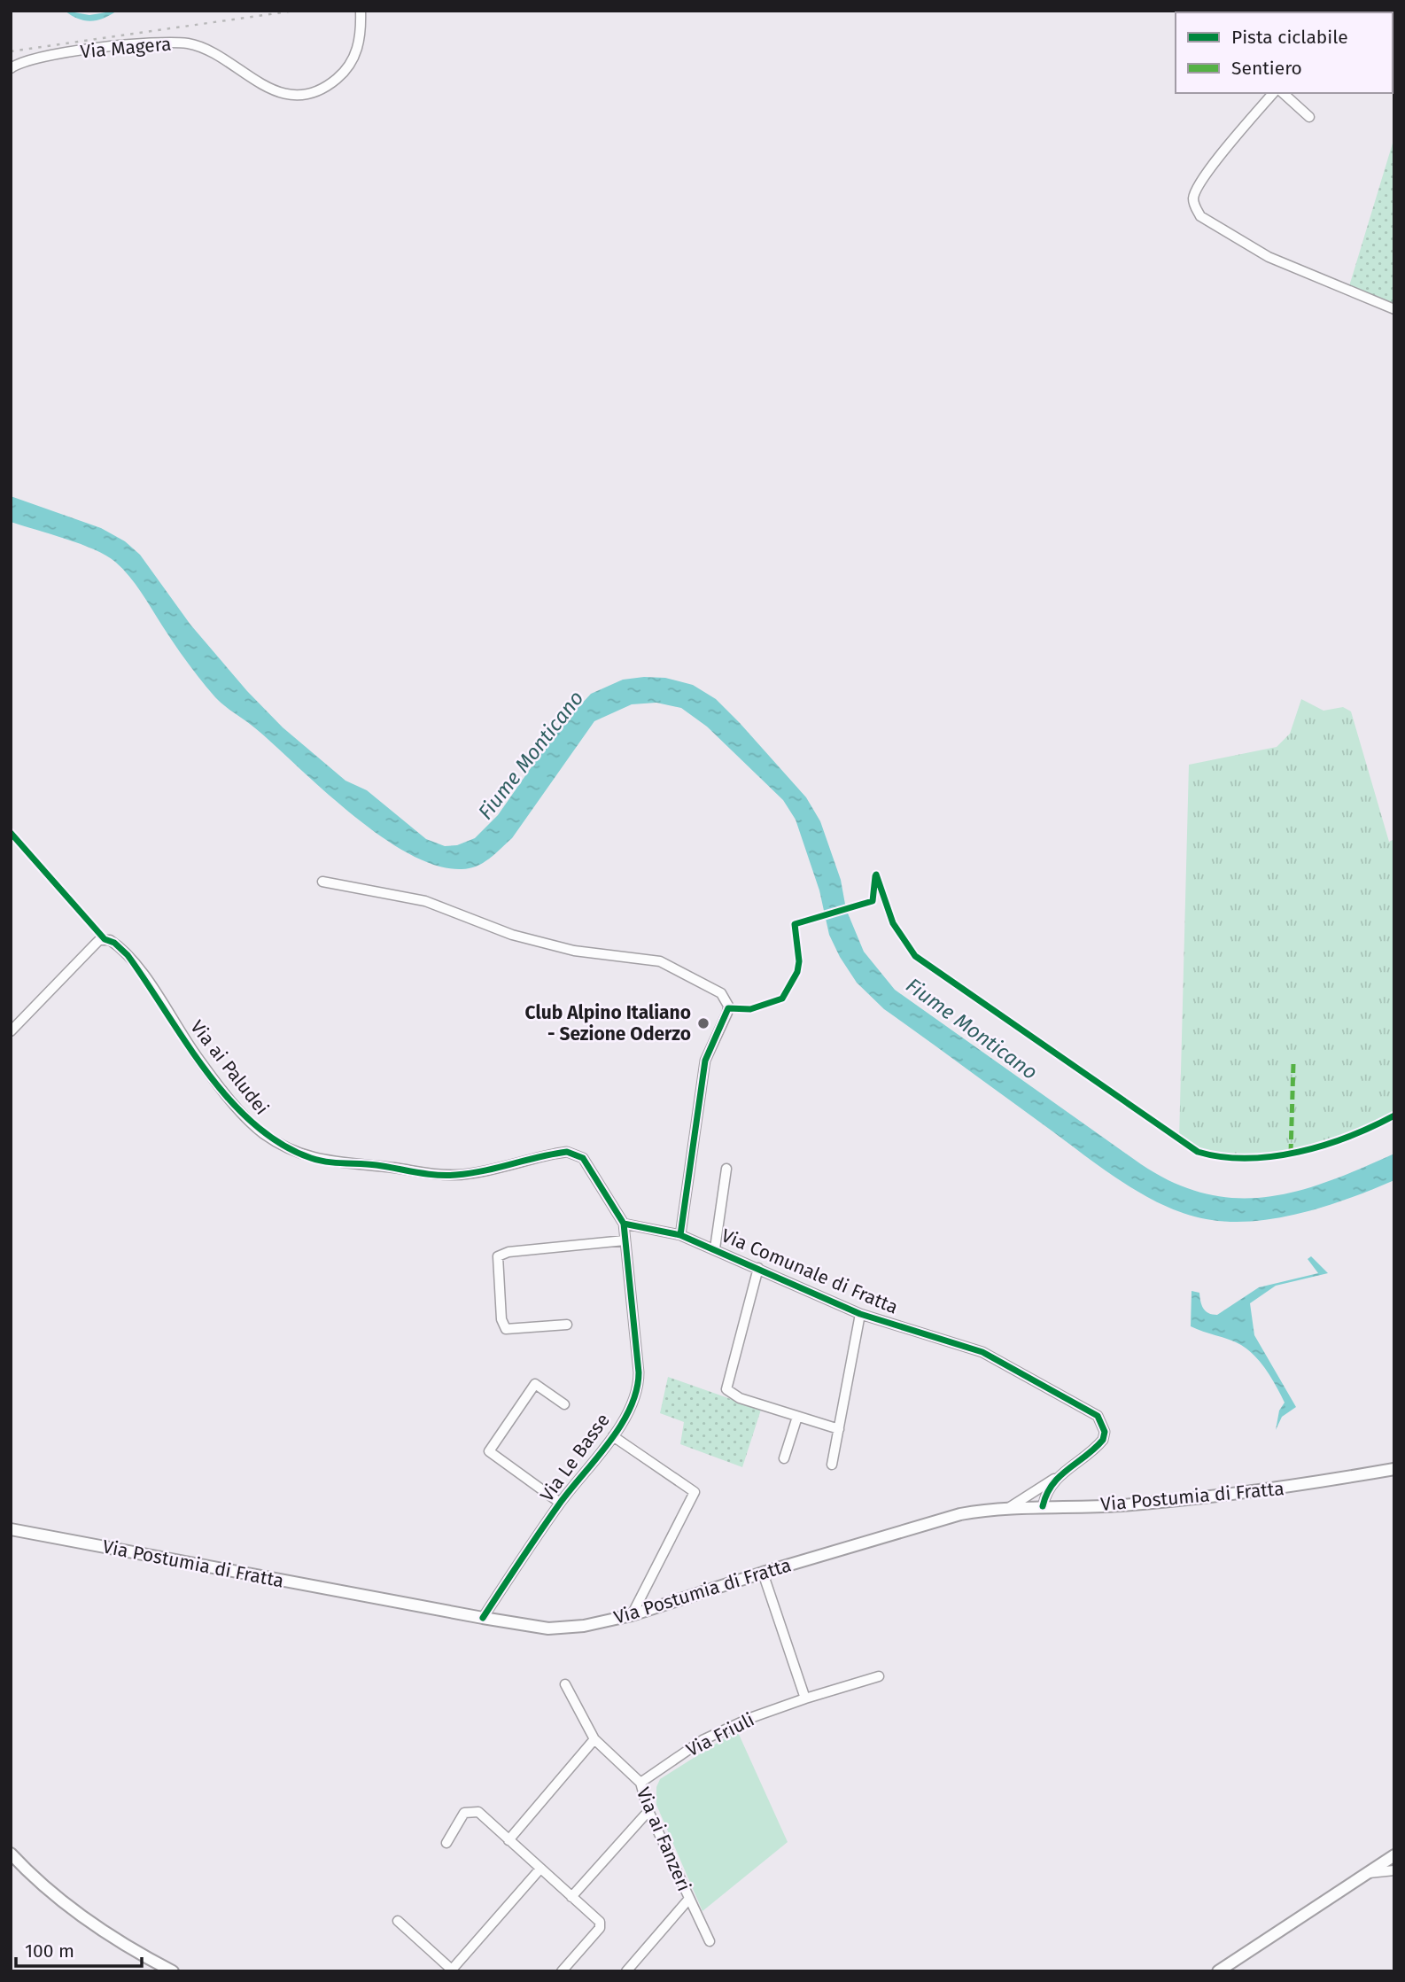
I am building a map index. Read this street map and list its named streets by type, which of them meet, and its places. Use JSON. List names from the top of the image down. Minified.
{"streets":{"main road":["Via Postumia di Fratta"],"street":["Via Magera","Via ai Paludei","Via Comunale di Fratta","Via Le Basse","Via Friuli","Via ai Fanzeri"]},"crossings":[["Via ai Paludei","Via Le Basse"],["Via Comunale di Fratta","Via Postumia di Fratta"],["Via Le Basse","Via Postumia di Fratta"],["Via Friuli","Via ai Fanzeri"]],"water":["Fiume Monticano"],"places":["Club Alpino Italiano - Sezione Oderzo"],"legend":["Pista ciclabile","Sentiero"],"scale_bar":"100 m"}
